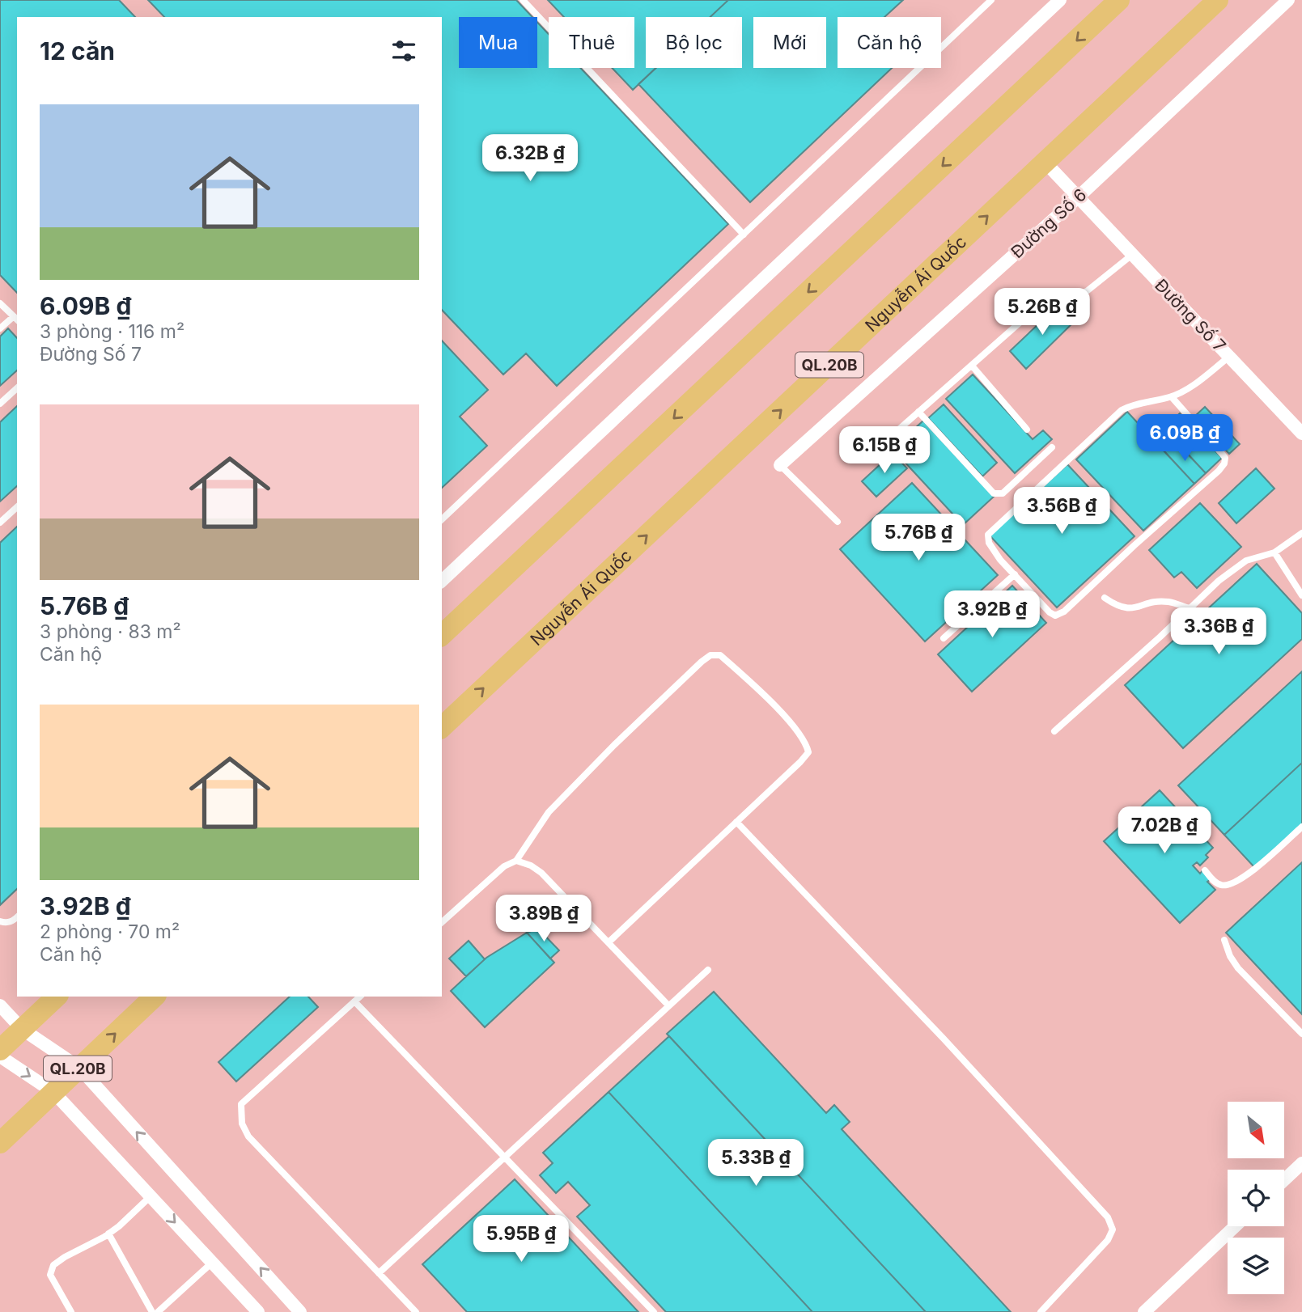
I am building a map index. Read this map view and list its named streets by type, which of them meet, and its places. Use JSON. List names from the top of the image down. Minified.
{"streets":{"main road":["Nguyễn Ái Quốc","QL.20B"],"street":["Đường Số 6","Đường Số 7"]},"crossings":[["Đường Số 6","Đường Số 7"],["Nguyễn Ái Quốc","Đường Số 7"]],"north":"bottom right","page":{"chip":["Mua","Thuê","Bộ lọc","Mới","Căn hộ"],"heading":"12 căn","list":[{"name":"6.09B ₫","note":"3 phòng · 116 m² · Đường Số 7"},{"name":"5.76B ₫","note":"3 phòng · 83 m² · Căn hộ"},{"name":"3.92B ₫","note":"2 phòng · 70 m² · Căn hộ"}],"price":["6.32B ₫","5.26B ₫","6.09B ₫","6.15B ₫","3.56B ₫","5.76B ₫","3.92B ₫","3.36B ₫","7.02B ₫","3.89B ₫","5.33B ₫","5.95B ₫"]}}
